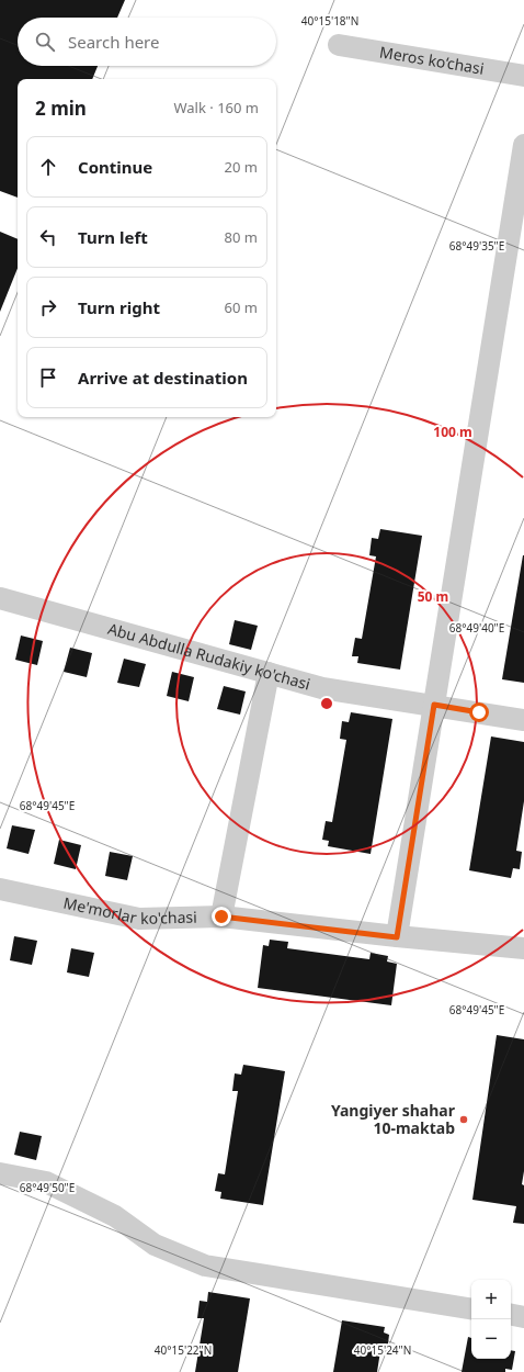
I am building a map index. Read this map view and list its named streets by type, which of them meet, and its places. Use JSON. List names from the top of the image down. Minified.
{"streets":{"street":["Meros ko‘chasi","Abu Abdulla Rudakiy ko'chasi","Me'morlar ko'chasi"]},"places":["Yangiyer shahar 10-maktab"],"page":{"search":"Search here","heading":["2 min","Walk · 160 m"],"list":[["Continue","20 m"],["Turn left","80 m"],["Turn right","60 m"],"Arrive at destination"],"map_buttons":["+","−"]},"coordinates":["40°15'18\"N","68°49'35\"E","68°49'40\"E","68°49'45\"E","68°49'50\"E","40°15'22\"N","40°15'24\"N"],"rings":["100 m","50 m"]}
